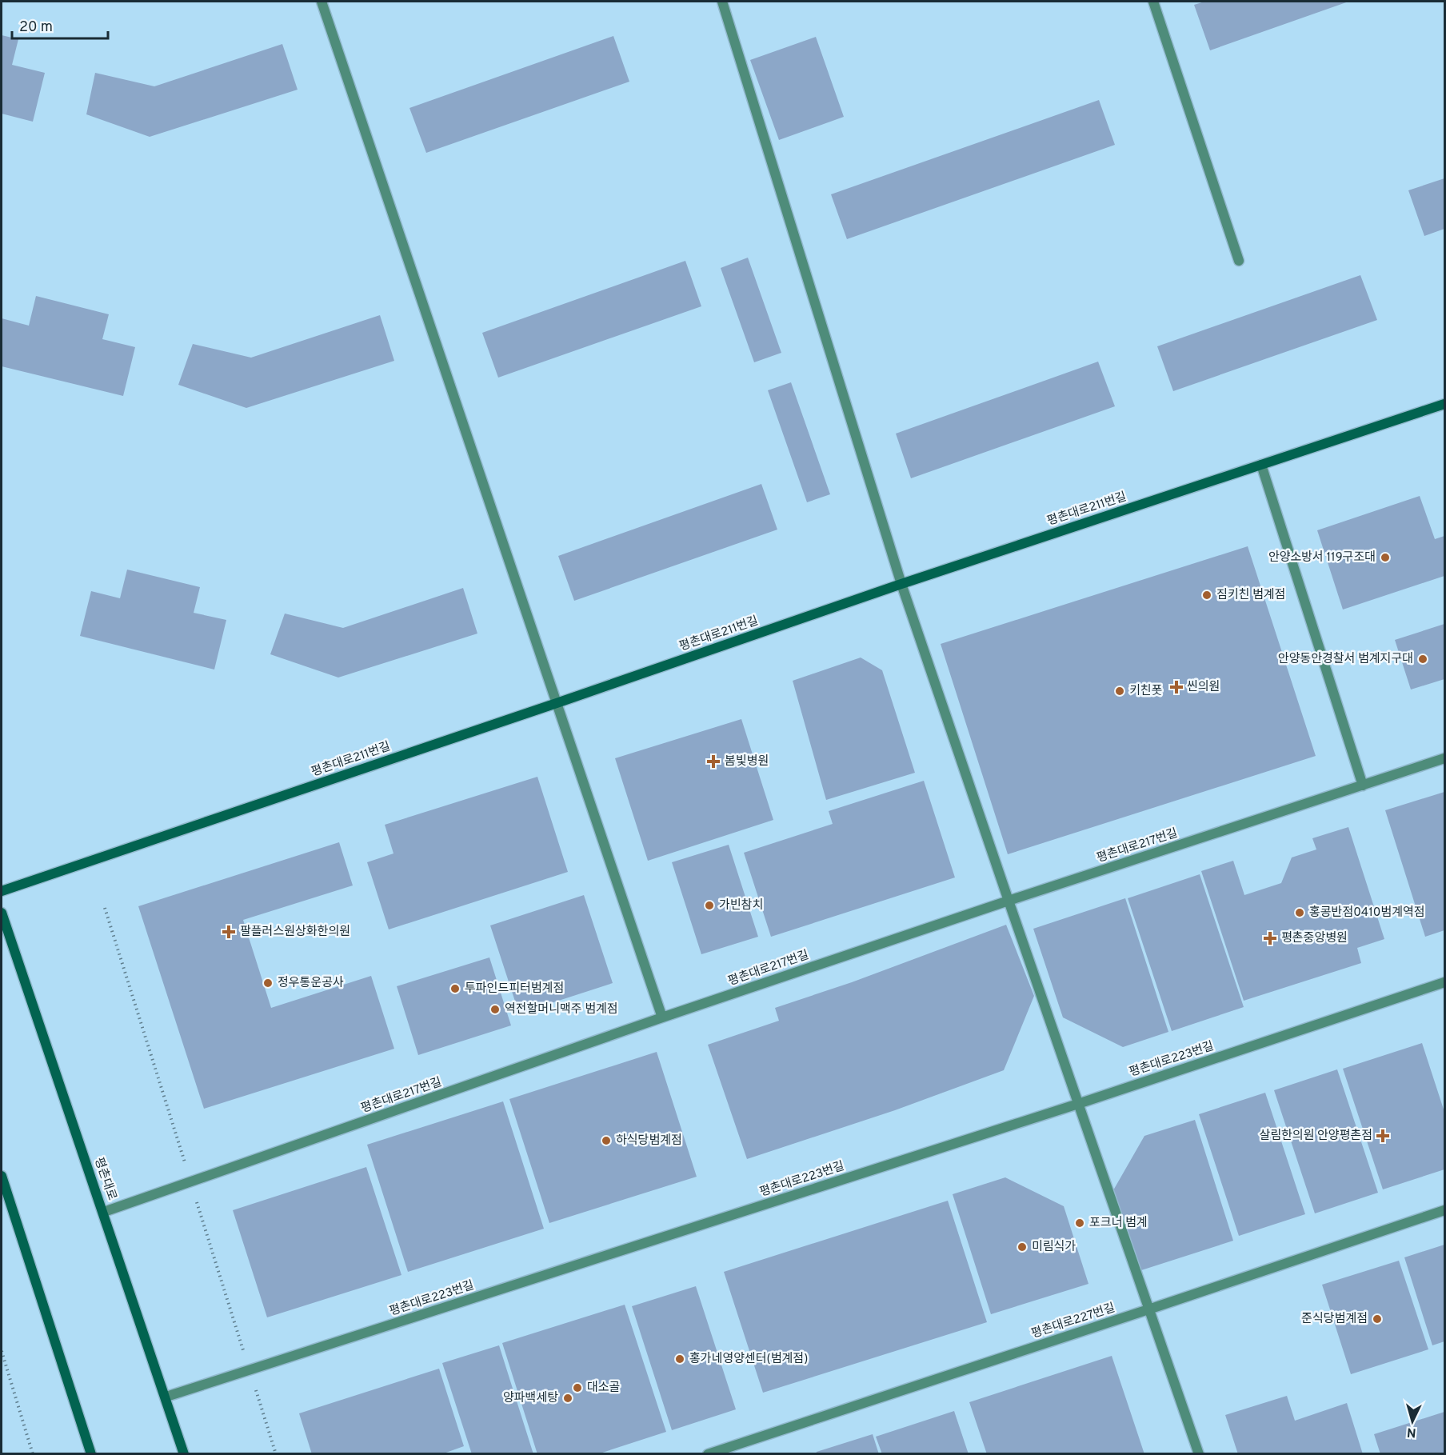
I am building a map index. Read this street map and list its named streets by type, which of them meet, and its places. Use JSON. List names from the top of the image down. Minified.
{"streets":{"street":["평촌대로211번길","평촌대로217번길","평촌대로223번길","평촌대로","평촌대로227번길"]},"crossings":[["평촌대로217번길","평촌대로"],["평촌대로223번길","평촌대로"]],"places":{"other":["안양소방서 119구조대","짐키친 범계점","안양동안경찰서 범계지구대","키친폿","가빈참치","홍콩반점0410범계역점","정우통운공사","투파인드피터범계점","역전할머니맥주 범계점","하식당범계점","포크너 범계","미림식가","준식당범계점","홍가네영양센터(범계점)","대소골","양파백세탕"],"health":["씬의원","봄빛병원","팔플러스원상화한의원","평촌중앙병원","살림한의원 안양평촌점"]},"scale_bar":"20 m","north":"bottom"}
